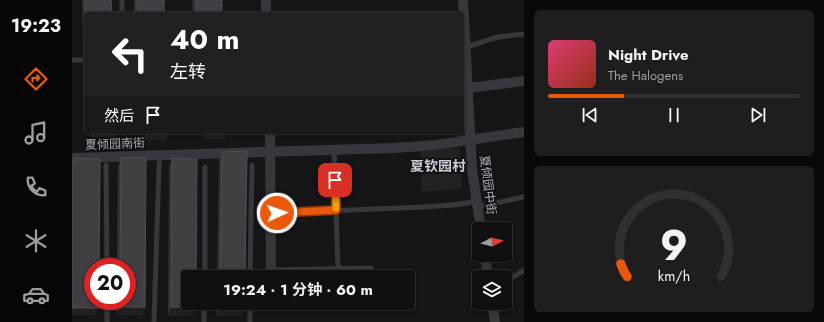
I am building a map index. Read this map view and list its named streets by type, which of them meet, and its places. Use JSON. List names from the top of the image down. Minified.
{"streets":{"street":["夏倾园南街","夏倾园中街"]},"crossings":[["夏倾园南街","夏倾园中街"]],"districts":["夏钦园村"],"north":"right","page":{"tabs":"19:23","turn":["40 m","左转"],"song":["Night Drive","The Halogens"],"then":"然后","limit":"20","trip":"19:24 · 1 分钟 · 60 m","gauge":["9","km/h"]}}
